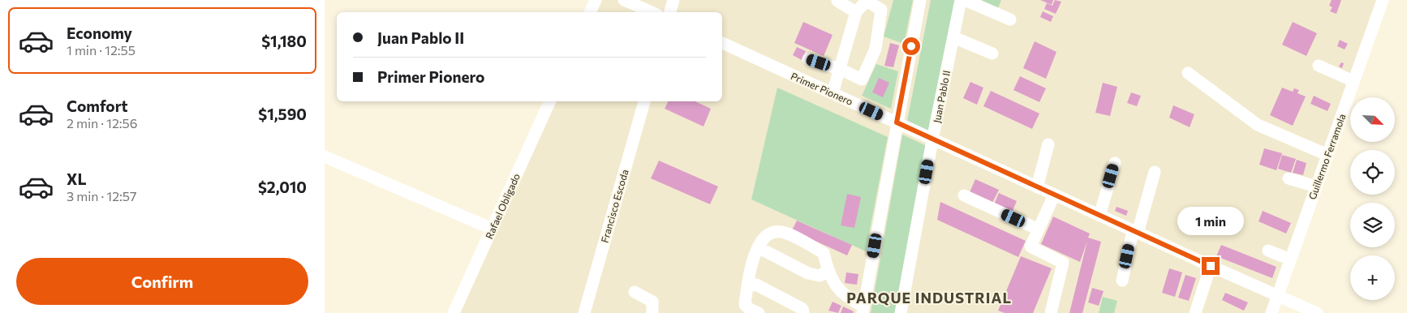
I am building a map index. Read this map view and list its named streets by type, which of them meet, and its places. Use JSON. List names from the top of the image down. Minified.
{"streets":{"street":["Primer Pionero","Juan Pablo II","Guillermo Ferramola","Rafael Obligado","Francisco Escoda"]},"crossings":[["Primer Pionero","Juan Pablo II"],["Primer Pionero","Guillermo Ferramola"]],"districts":["PARQUE INDUSTRIAL"],"north":"bottom right","page":{"list":[{"name":"Economy","note":"1 min · 12:55","value":"$1,180"},{"name":"Comfort","note":"2 min · 12:56","value":"$1,590"},{"name":"XL","note":"3 min · 12:57","value":"$2,010"}],"banner":["Juan Pablo II","Primer Pionero"],"map_buttons":"+","bubble":"1 min","buttons":"Confirm"}}
